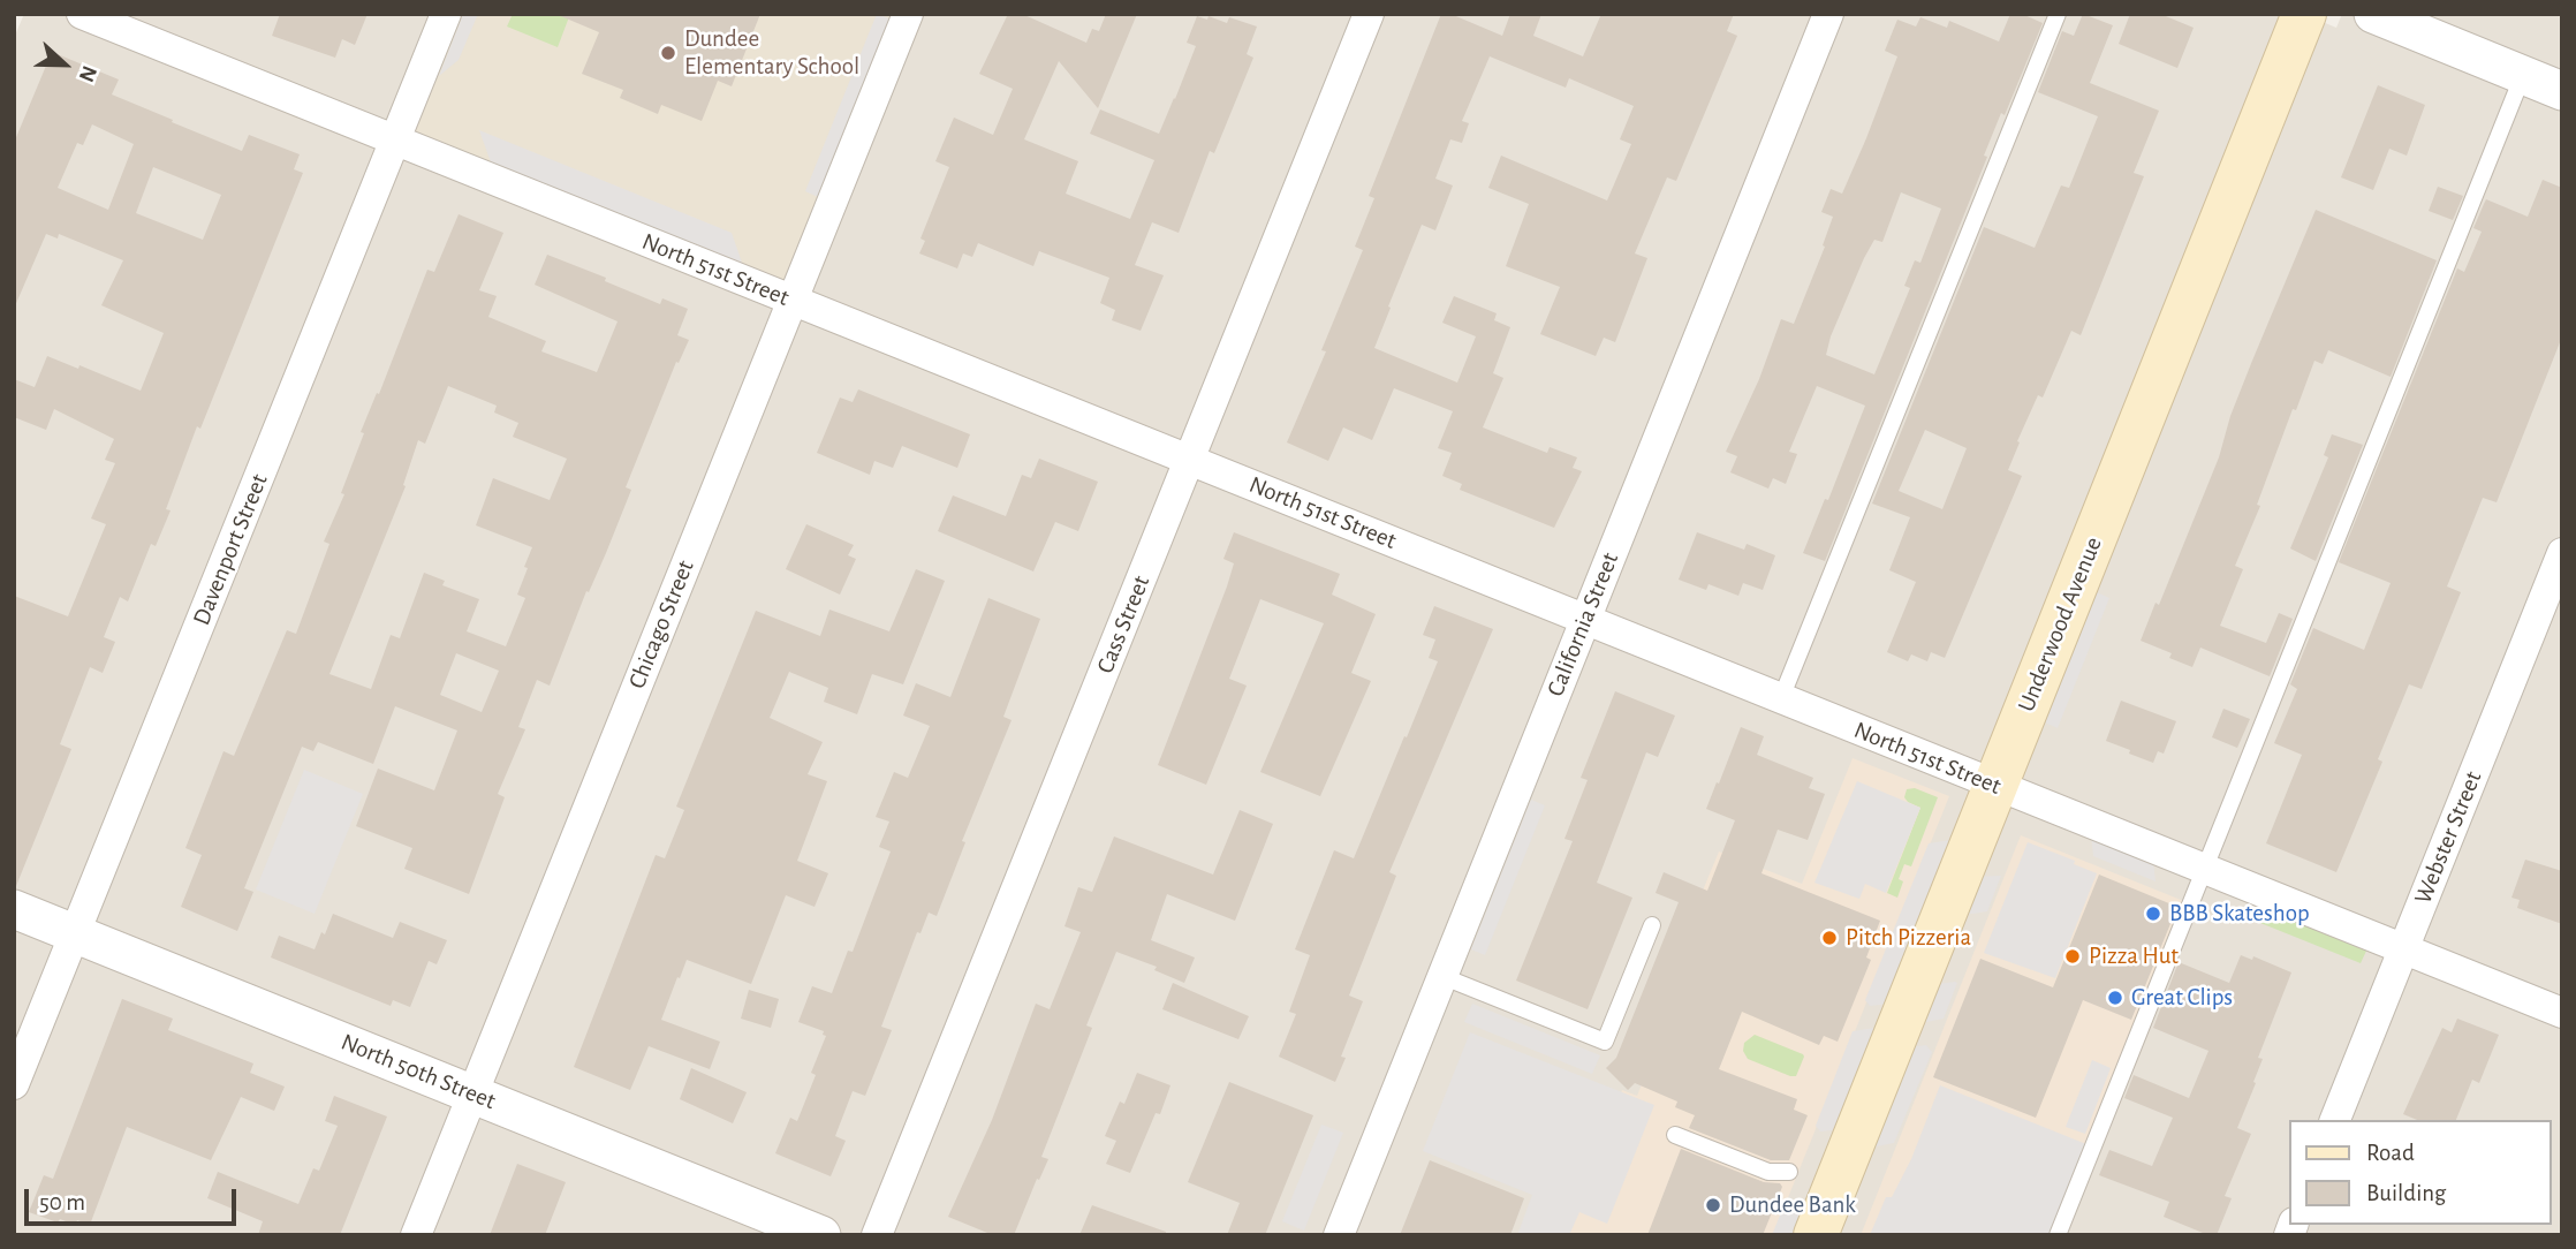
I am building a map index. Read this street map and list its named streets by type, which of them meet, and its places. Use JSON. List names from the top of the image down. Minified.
{"streets":{"main road":["Underwood Avenue"],"street":["North 51st Street","Davenport Street","Chicago Street","Cass Street","California Street","Webster Street","North 50th Street"]},"crossings":[["North 51st Street","Davenport Street"],["North 51st Street","Chicago Street"],["North 51st Street","Cass Street"],["North 51st Street","California Street"],["North 51st Street","Underwood Avenue"],["North 51st Street","Webster Street"],["Davenport Street","North 50th Street"],["Chicago Street","North 50th Street"]],"places":["Dundee Elementary School","BBB Skateshop","Pitch Pizzeria","Pizza Hut","Great Clips","Dundee Bank"],"legend":["Road","Building"],"scale_bar":"50 m","north":"right"}
